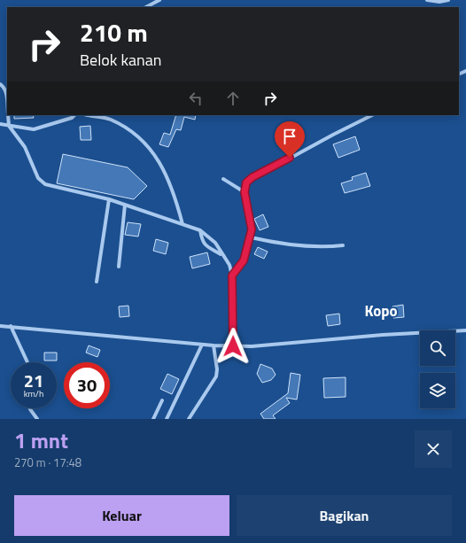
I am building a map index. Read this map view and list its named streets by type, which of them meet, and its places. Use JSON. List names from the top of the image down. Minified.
{"districts":["Kopo"],"page":{"turn":["210 m","Belok kanan"],"speed":"21 km/h","limit":"30","heading":["1 mnt","270 m · 17:48"],"buttons":["Keluar","Bagikan"]}}
